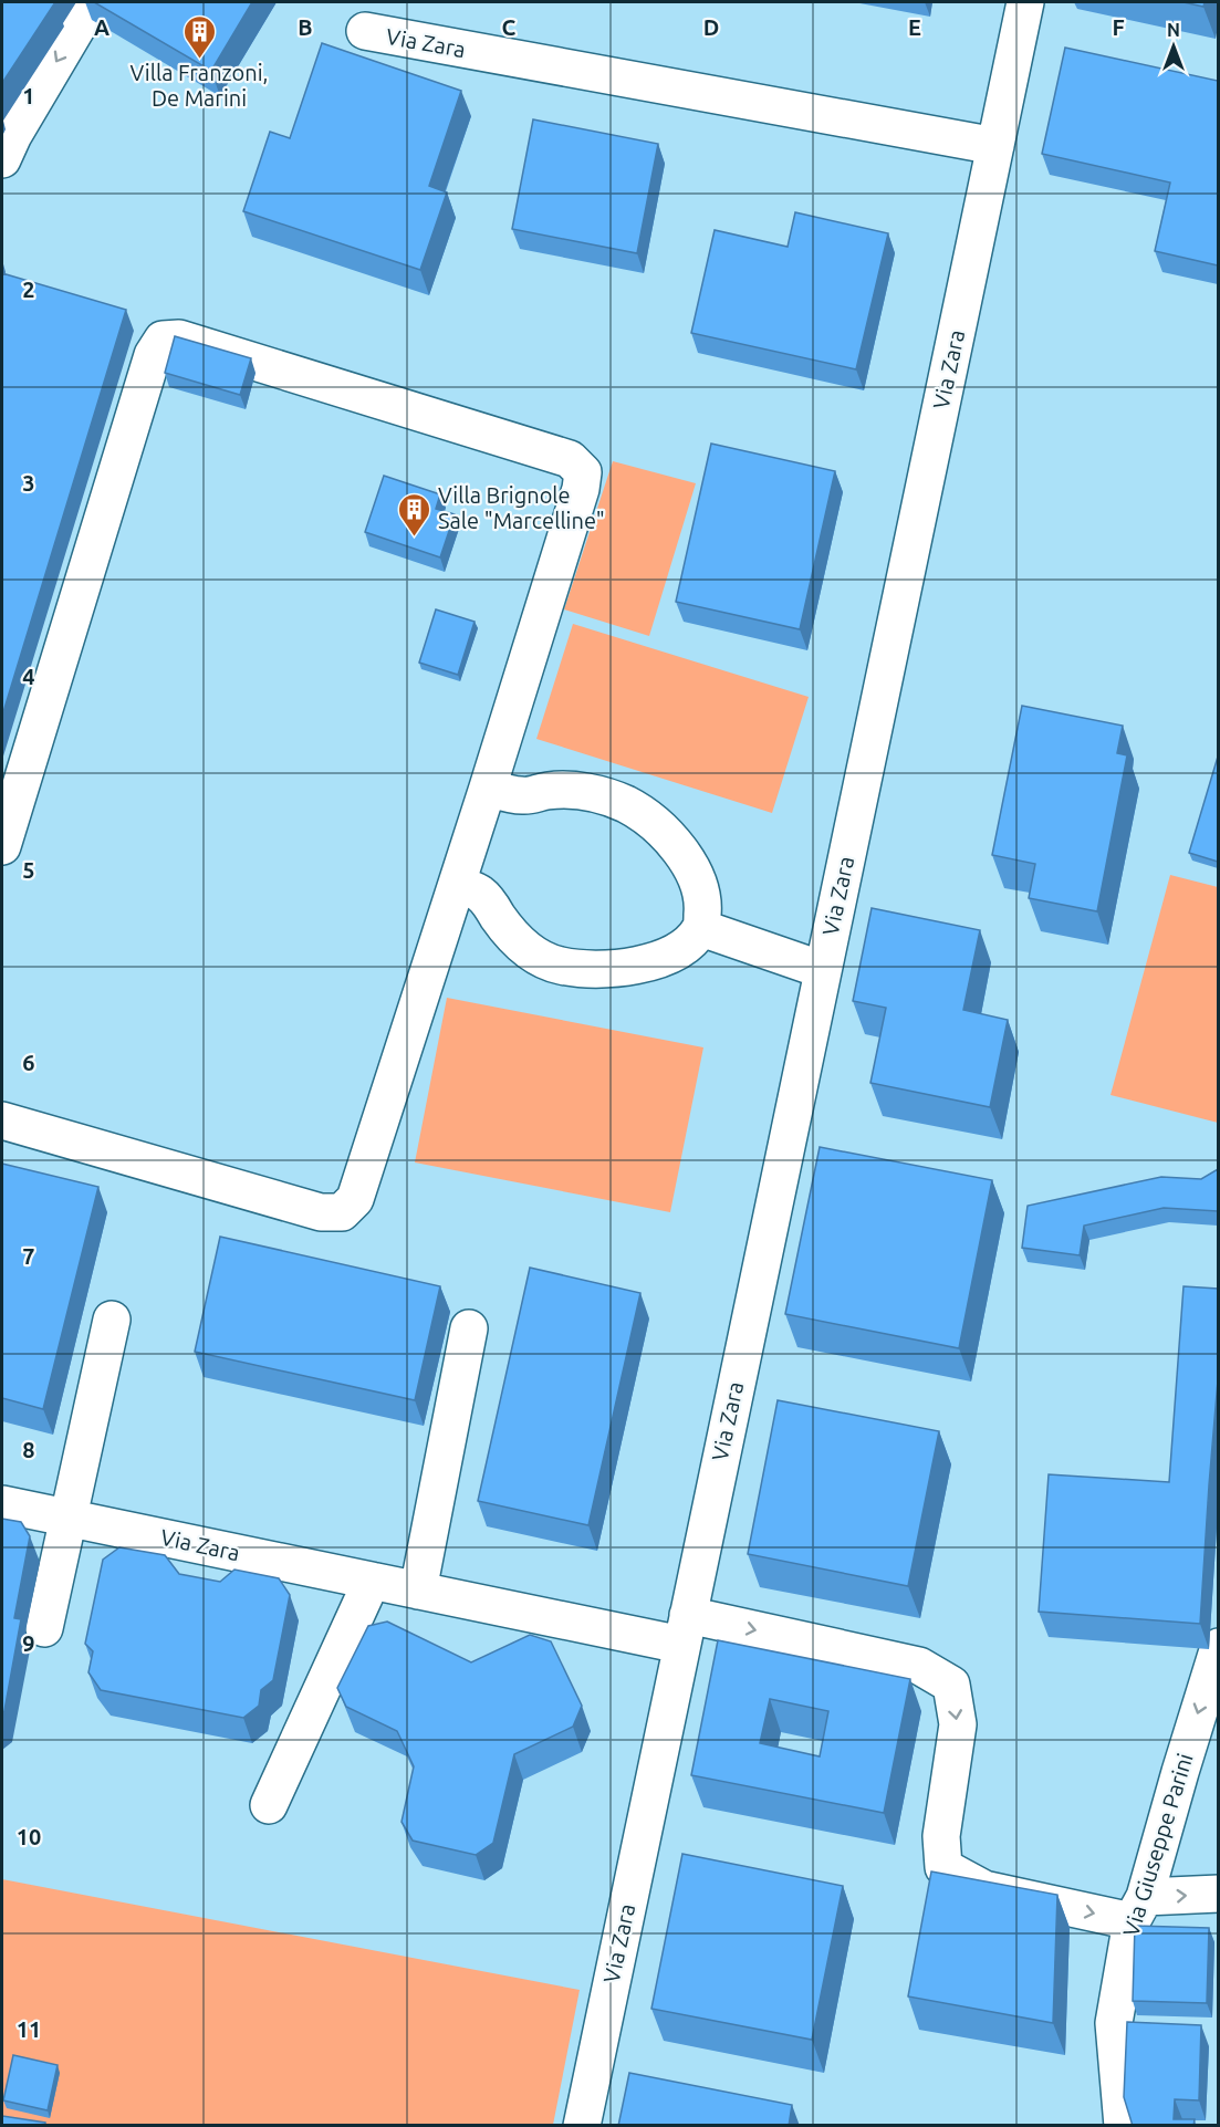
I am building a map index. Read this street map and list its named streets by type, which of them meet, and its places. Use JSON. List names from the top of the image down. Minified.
{"streets":{"street":["Via Zara","Via Giuseppe Parini"]},"one_way":["Via Giuseppe Parini"],"places":{"building":["Villa Franzoni, De Marini","Villa Brignole Sale \"Marcelline\""]},"north":"top","grid":{"columns":["A","B","C","D","E","F"],"rows":["1","2","3","4","5","6","7","8","9","10","11"]}}
